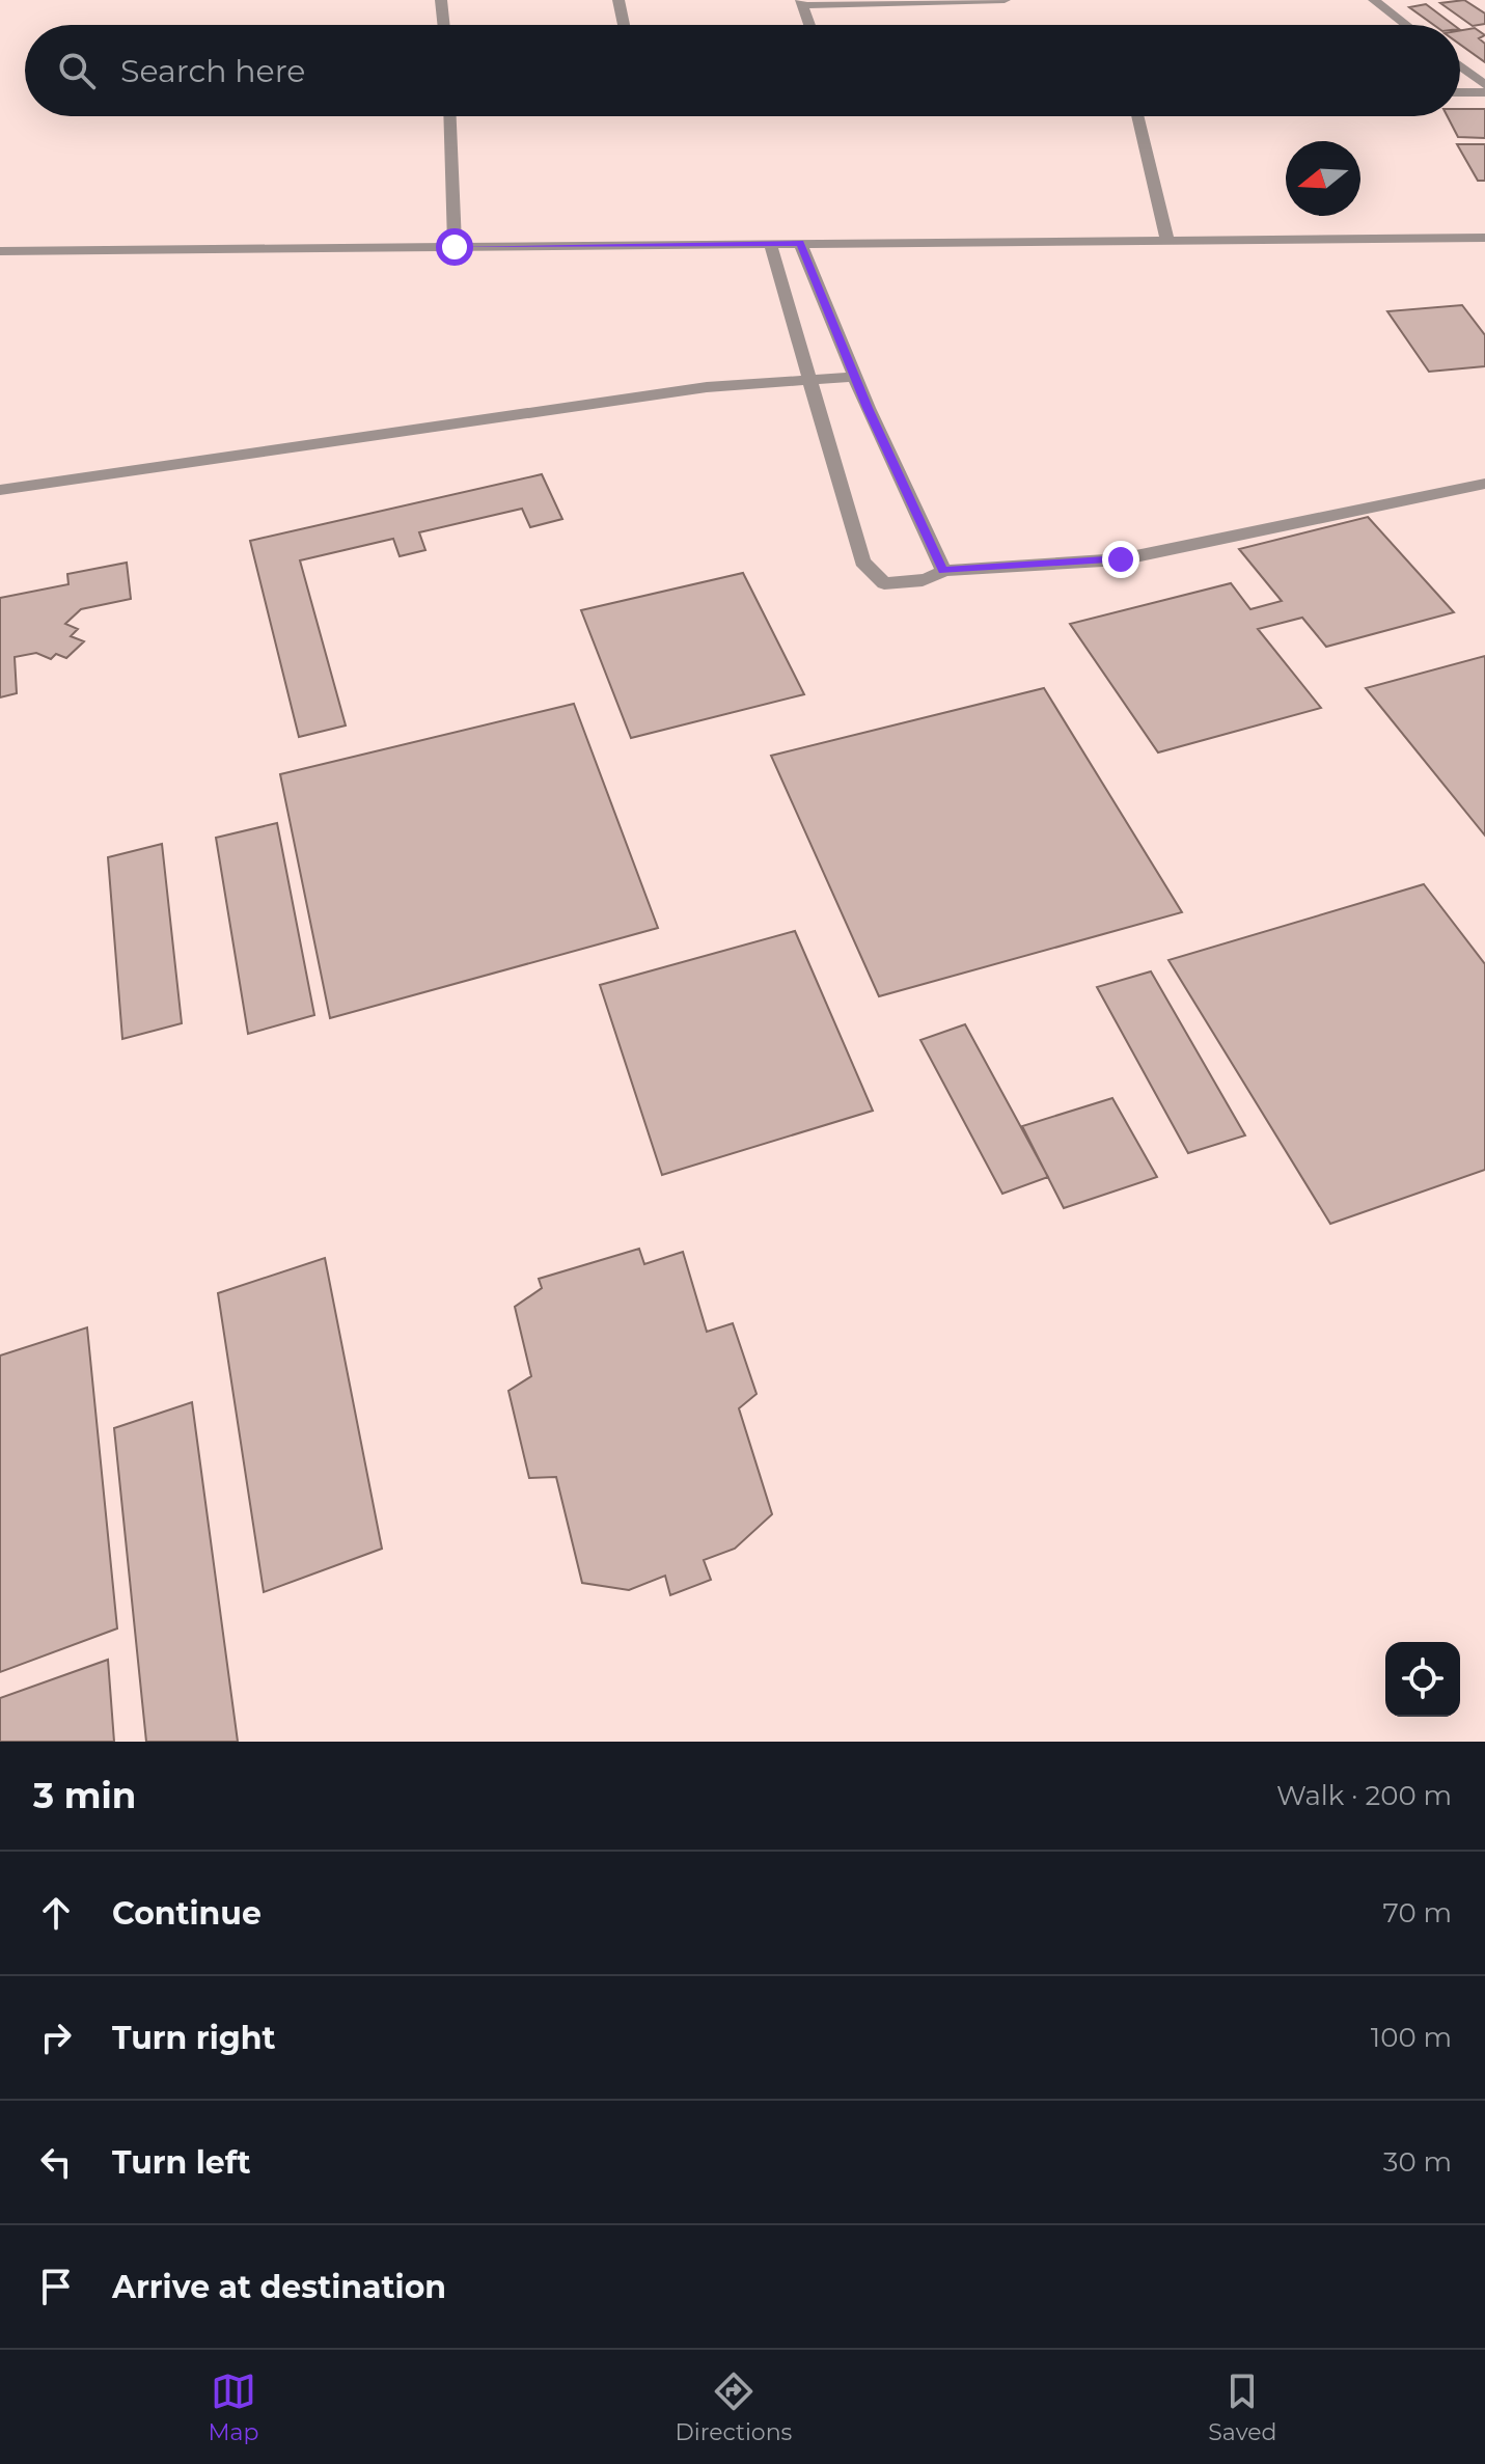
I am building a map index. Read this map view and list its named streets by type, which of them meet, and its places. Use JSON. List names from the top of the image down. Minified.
{"north":"left","page":{"search":"Search here","heading":["3 min","Walk · 200 m"],"list":[["Continue","70 m"],["Turn right","100 m"],["Turn left","30 m"],"Arrive at destination"],"nav":["Map","Directions","Saved"]}}
